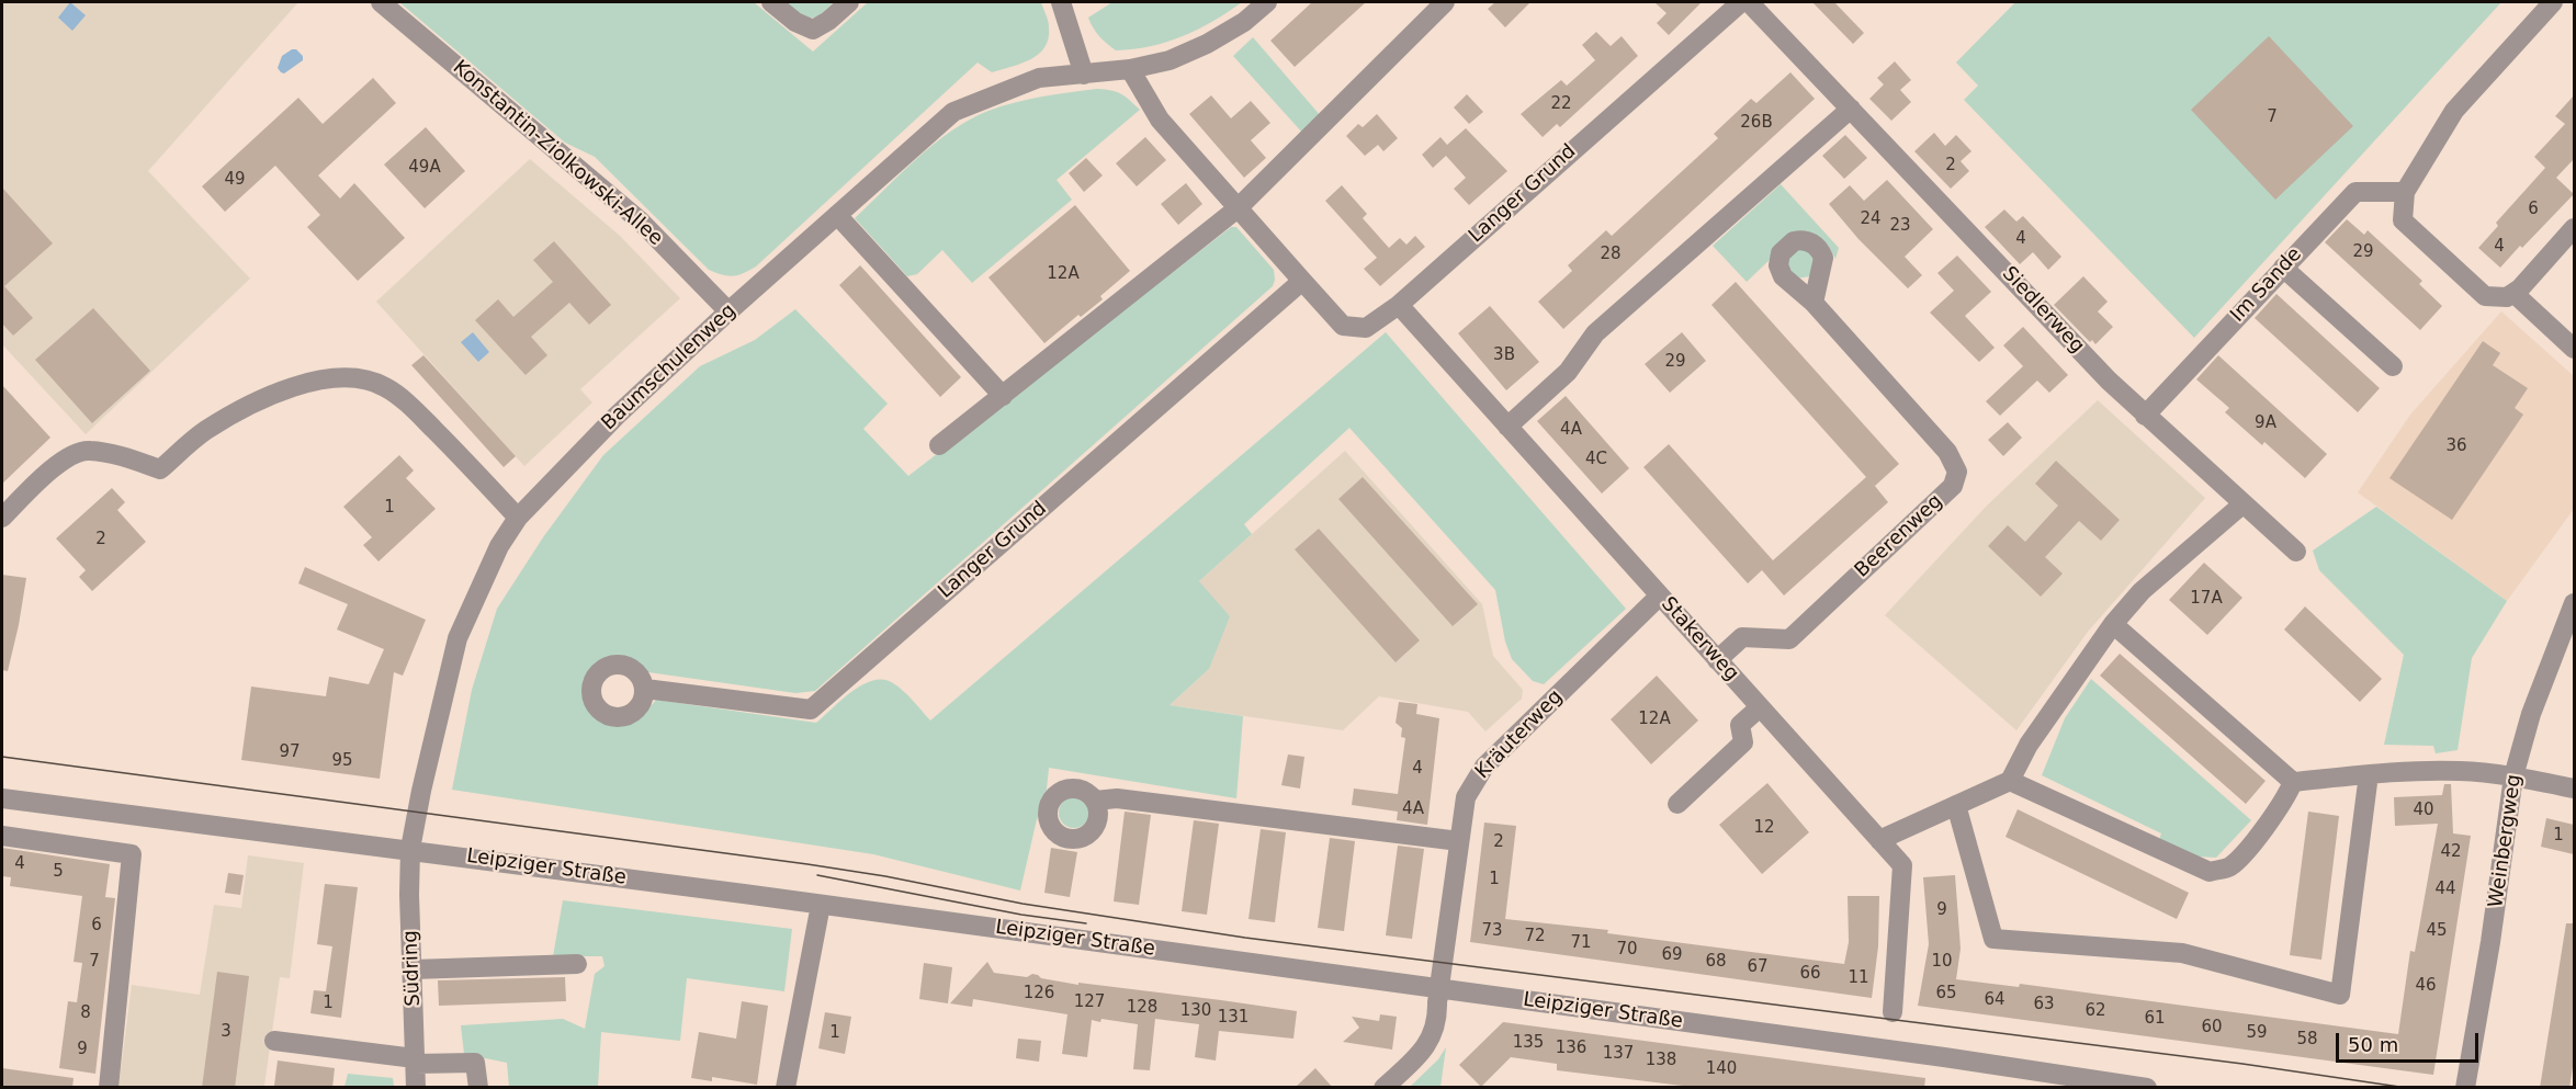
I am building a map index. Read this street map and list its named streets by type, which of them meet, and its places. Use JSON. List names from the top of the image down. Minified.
{"streets":{"street":["Konstantin-Ziolkowski-Allee","Langer Grund","Im Sande","Siedlerweg","Baumschulenweg","Beerenweg","Stakerweg","Kräuterweg","Weinbergweg","Leipziger Straße","Südring"]},"crossings":[["Konstantin-Ziolkowski-Allee","Baumschulenweg"],["Langer Grund","Stakerweg"],["Im Sande","Siedlerweg"],["Baumschulenweg","Leipziger Straße"],["Baumschulenweg","Südring"],["Beerenweg","Stakerweg"],["Stakerweg","Kräuterweg"],["Kräuterweg","Leipziger Straße"],["Leipziger Straße","Südring"]],"house_numbers":["22","7","26B","2","49A","49","6","24","23","4","4","29","28","12A","3B","29","9A","4A","36","4C","1","2","17A","12A","97","95","4","4A","40","12","1","2","42","4","5","1","44","9","6","73","45","72","71","70","69","7","68","10","67","66","11","46","126","65","64","127","1","63","128","130","62","8","131","61","60","3","1","59","58","135","136","9","137","138","140"],"scale_bar":"50 m"}
